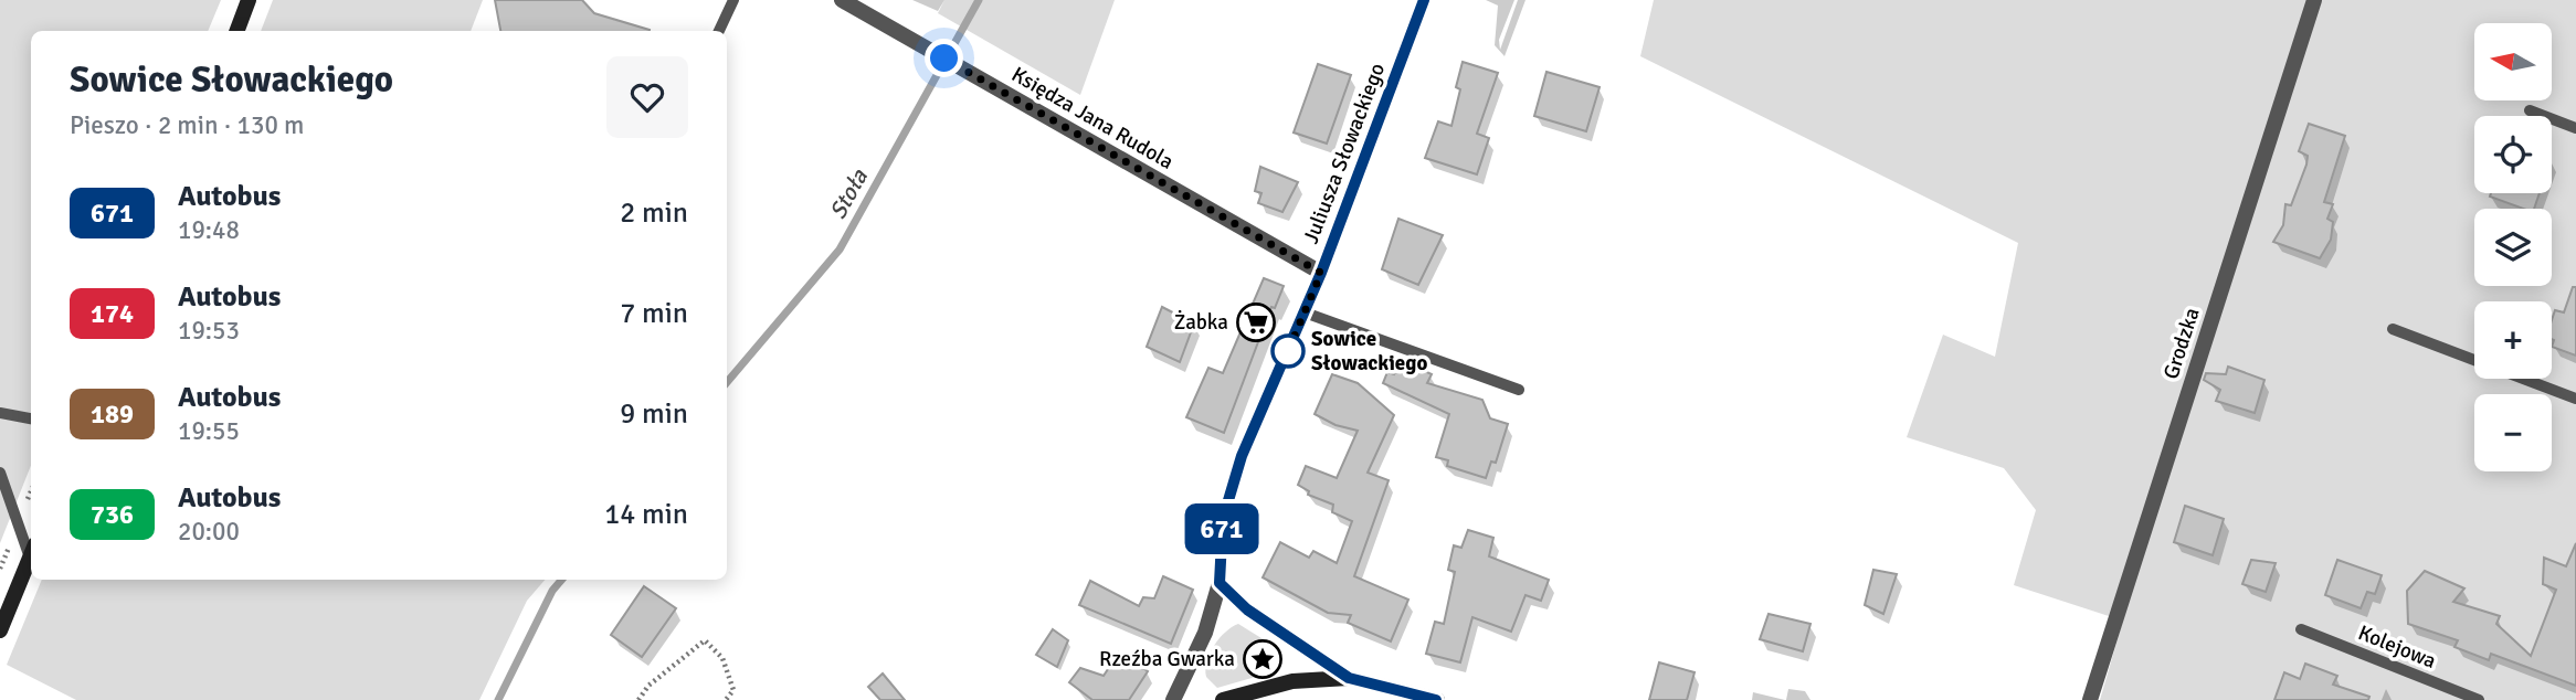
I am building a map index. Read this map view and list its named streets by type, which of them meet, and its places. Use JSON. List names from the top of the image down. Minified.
{"streets":{"street":["Księdza Jana Rudola","Juliusza Słowackiego","Grodzka"],"lane":["Kolejowa"]},"crossings":[["Księdza Jana Rudola","Juliusza Słowackiego"]],"water":["Stoła"],"places":{"supermarket":["Żabka"],"other":["Sowice Słowackiego"],"place":["Rzeźba Gwarka"]},"lines":["bus line 671"],"north":"left","page":{"on_map":"671","map_buttons":["+","−"],"heading":["Sowice Słowackiego","Pieszo · 2 min · 130 m"],"list":[{"mark":"671","name":"Autobus","note":"19:48","value":"2 min"},{"mark":"174","name":"Autobus","note":"19:53","value":"7 min"},{"mark":"189","name":"Autobus","note":"19:55","value":"9 min"},{"mark":"736","name":"Autobus","note":"20:00","value":"14 min"}]}}
